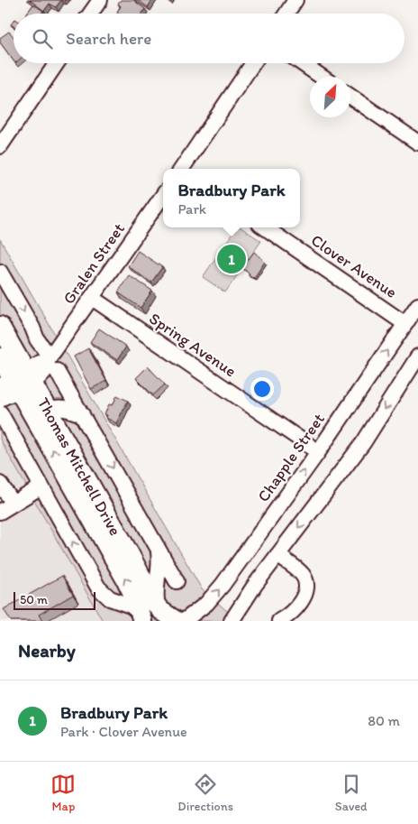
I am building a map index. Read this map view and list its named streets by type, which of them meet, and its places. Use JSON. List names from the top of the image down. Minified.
{"streets":{"main road":["Thomas Mitchell Drive"],"street":["Gralen Street","Clover Avenue","Spring Avenue","Chapple Street"]},"crossings":[["Gralen Street","Spring Avenue"],["Gralen Street","Thomas Mitchell Drive"],["Clover Avenue","Chapple Street"],["Spring Avenue","Chapple Street"]],"scale_bar":"50 m","north":"top right","page":{"search":"Search here","popup":["Bradbury Park","Park"],"pins":"1","scale":"50 m","heading":"Nearby","list":[{"mark":"1","name":"Bradbury Park","note":"Park · Clover Avenue","value":"80 m"}],"nav":["Map","Directions","Saved"]}}
